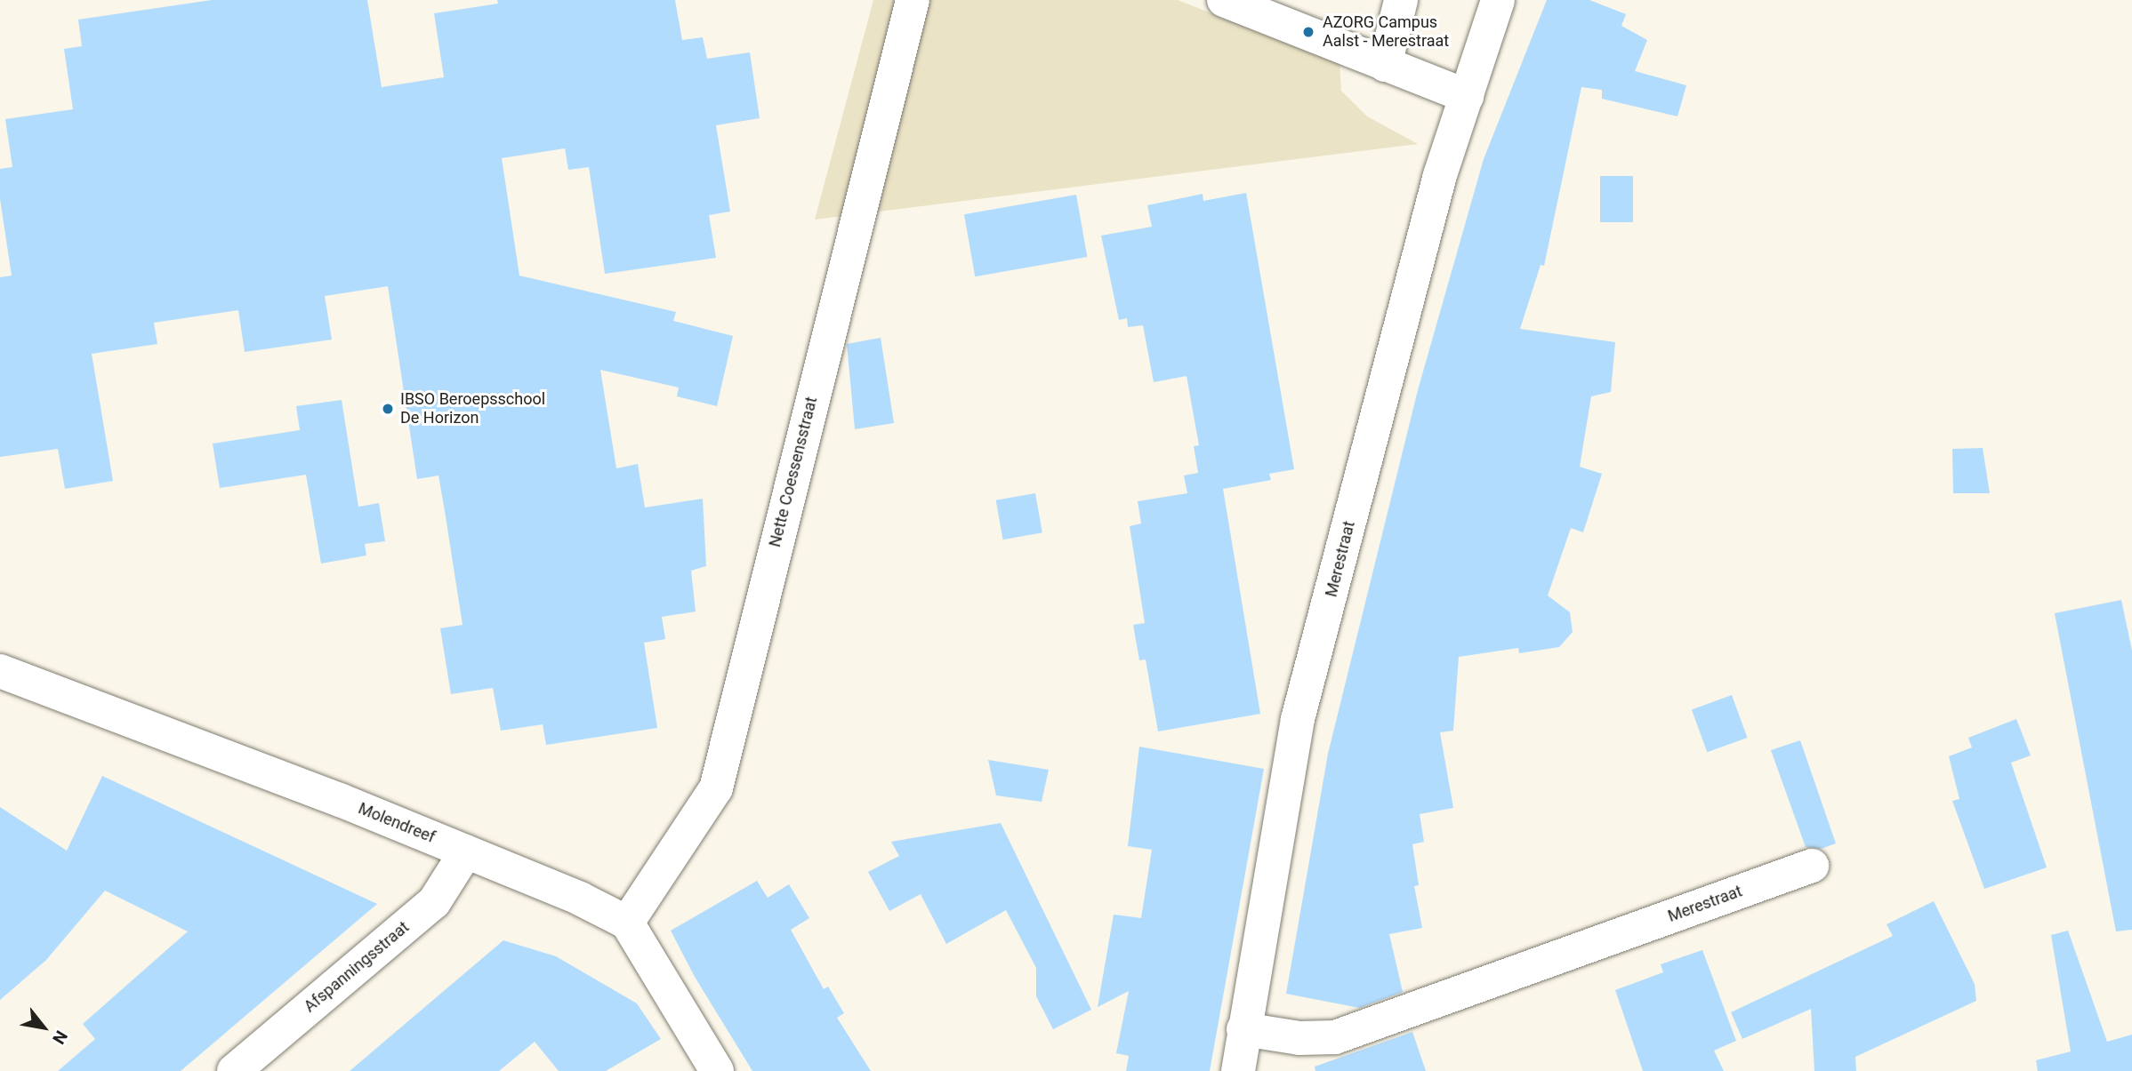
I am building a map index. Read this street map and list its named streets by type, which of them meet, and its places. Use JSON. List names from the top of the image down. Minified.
{"streets":{"street":["Nette Coessensstraat","Merestraat","Molendreef","Afspanningsstraat"]},"crossings":[["Nette Coessensstraat","Molendreef"],["Molendreef","Afspanningsstraat"]],"places":["AZORG Campus Aalst - Merestraat","IBSO Beroepsschool De Horizon"],"north":"bottom right"}
